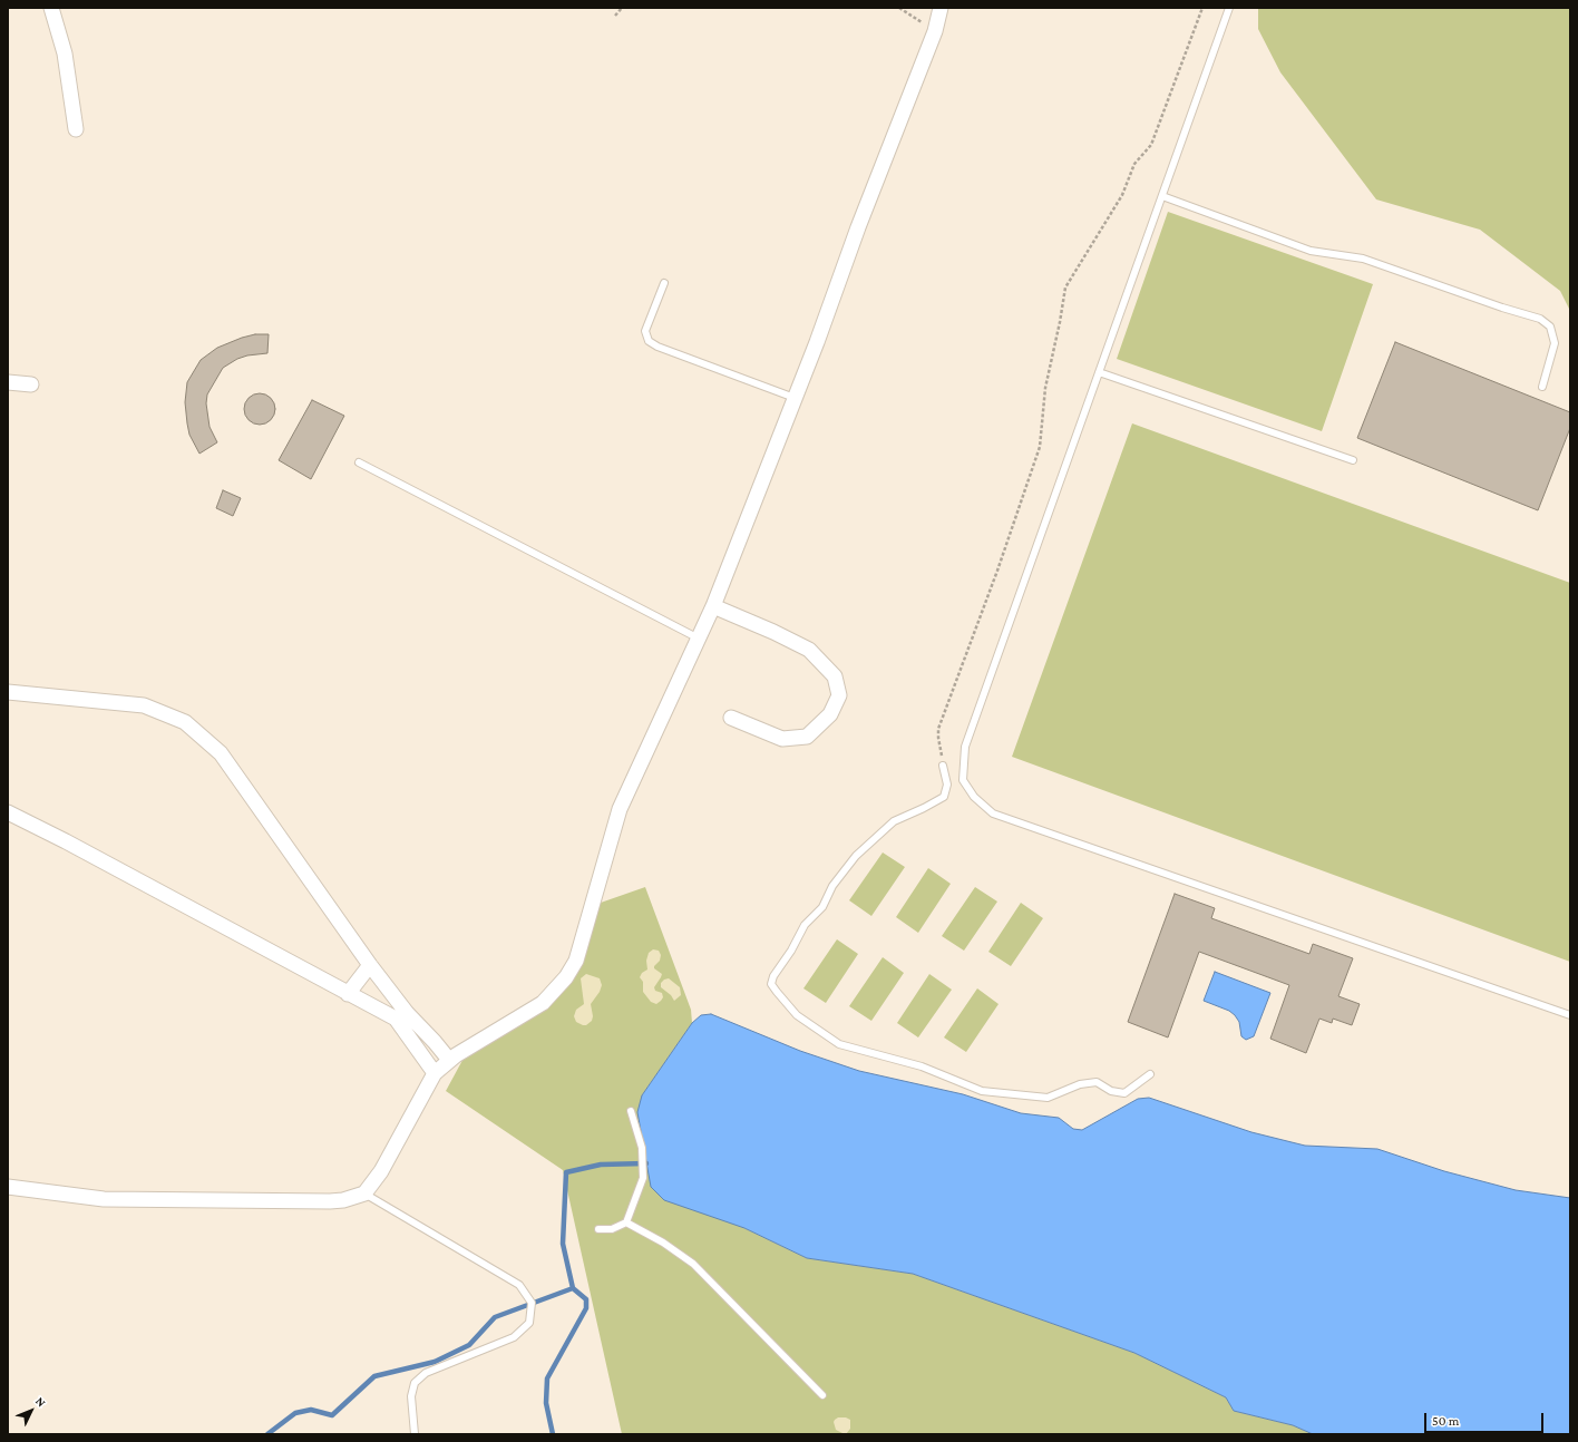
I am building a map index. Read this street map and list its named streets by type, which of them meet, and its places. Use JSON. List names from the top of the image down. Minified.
{"scale_bar":"50 m","north":"top right"}
